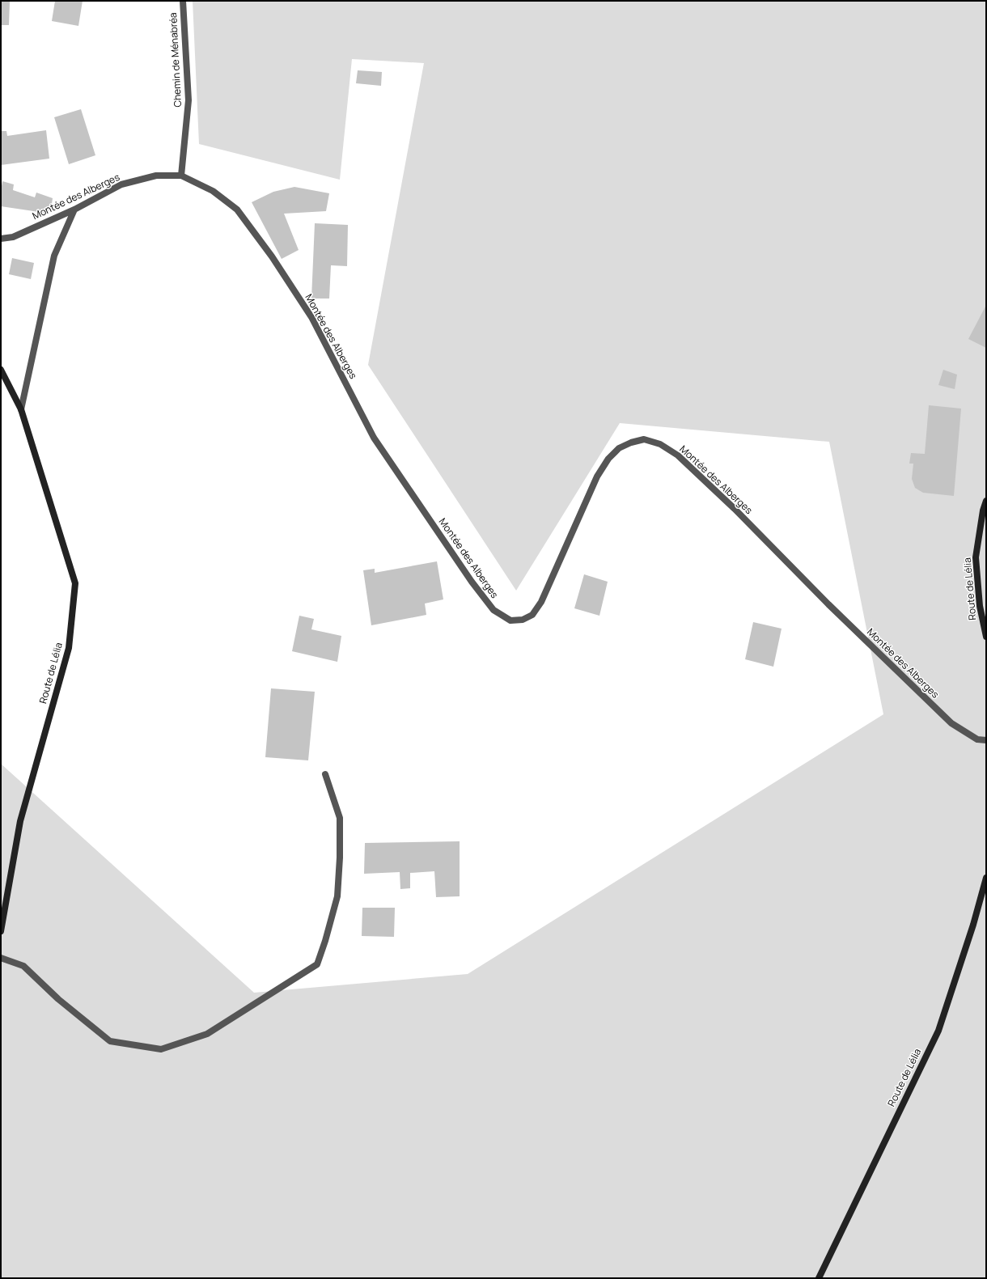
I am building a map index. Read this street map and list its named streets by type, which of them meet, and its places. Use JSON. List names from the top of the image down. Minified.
{"streets":{"street":["Chemin de Ménabréa","Montée des Alberges","Route de Lélia"]},"crossings":[["Chemin de Ménabréa","Montée des Alberges"]]}
